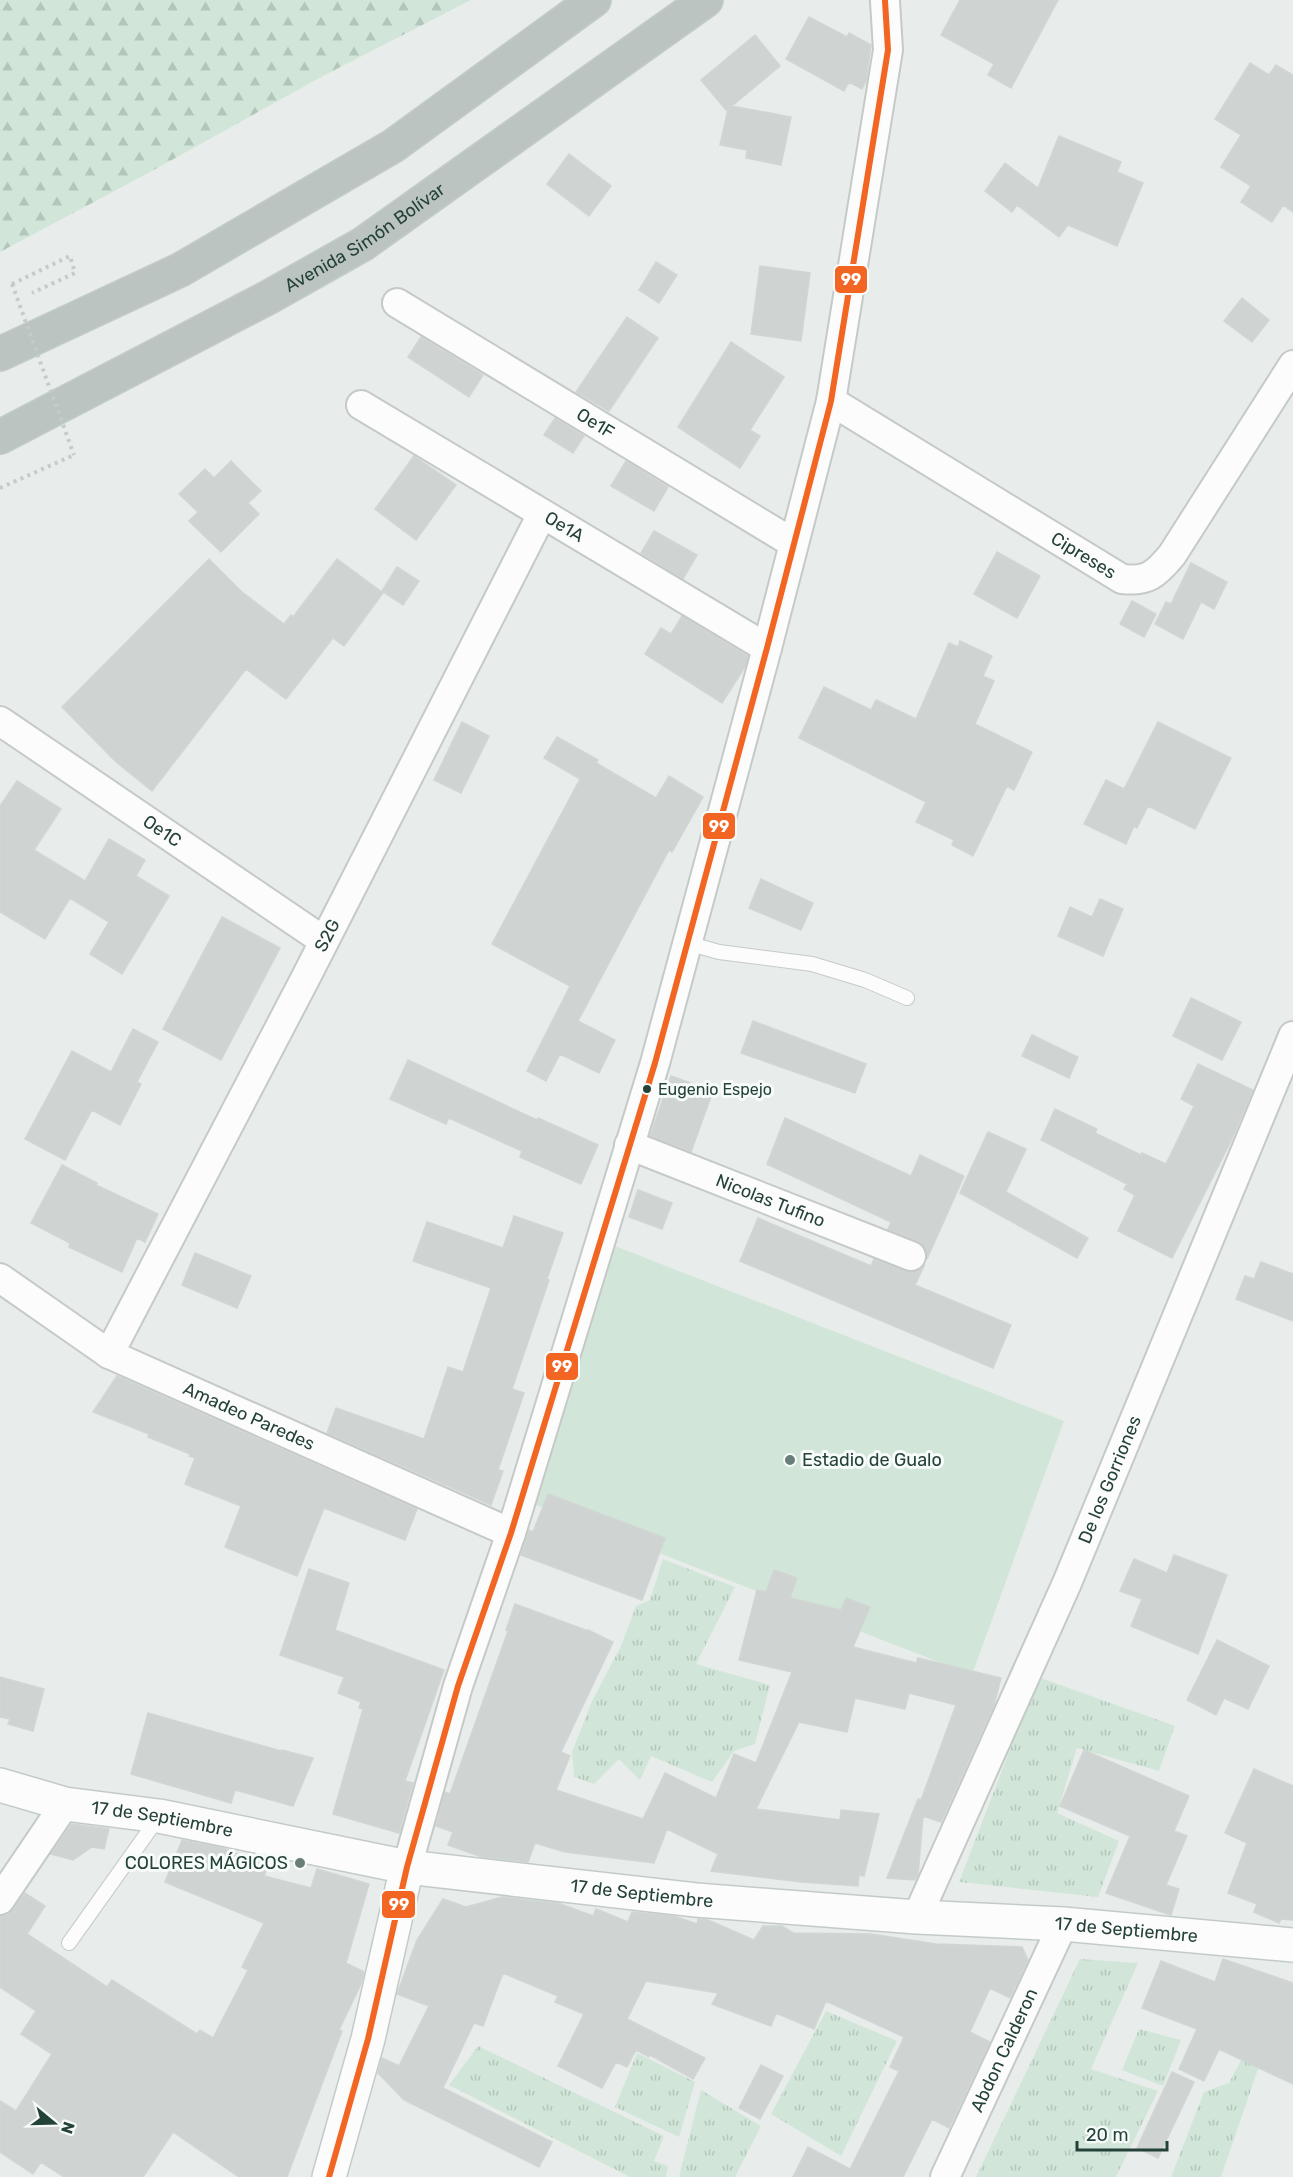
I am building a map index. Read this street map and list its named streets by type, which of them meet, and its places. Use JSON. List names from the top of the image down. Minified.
{"streets":{"highway":["Avenida Simón Bolívar"],"street":["Oe1F","Oe1A","Cipreses","Oe1C","S2G","Nicolas Tufino","Amadeo Paredes","De los Gorriones","17 de Septiembre","Abdon Calderon"]},"crossings":[["Oe1A","S2G"],["Oe1C","S2G"],["S2G","Amadeo Paredes"],["De los Gorriones","17 de Septiembre"],["17 de Septiembre","Abdon Calderon"]],"places":["Eugenio Espejo","Estadio de Gualo","COLORES MÁGICOS"],"lines":["transit line 99"],"scale_bar":"20 m","north":"right"}
